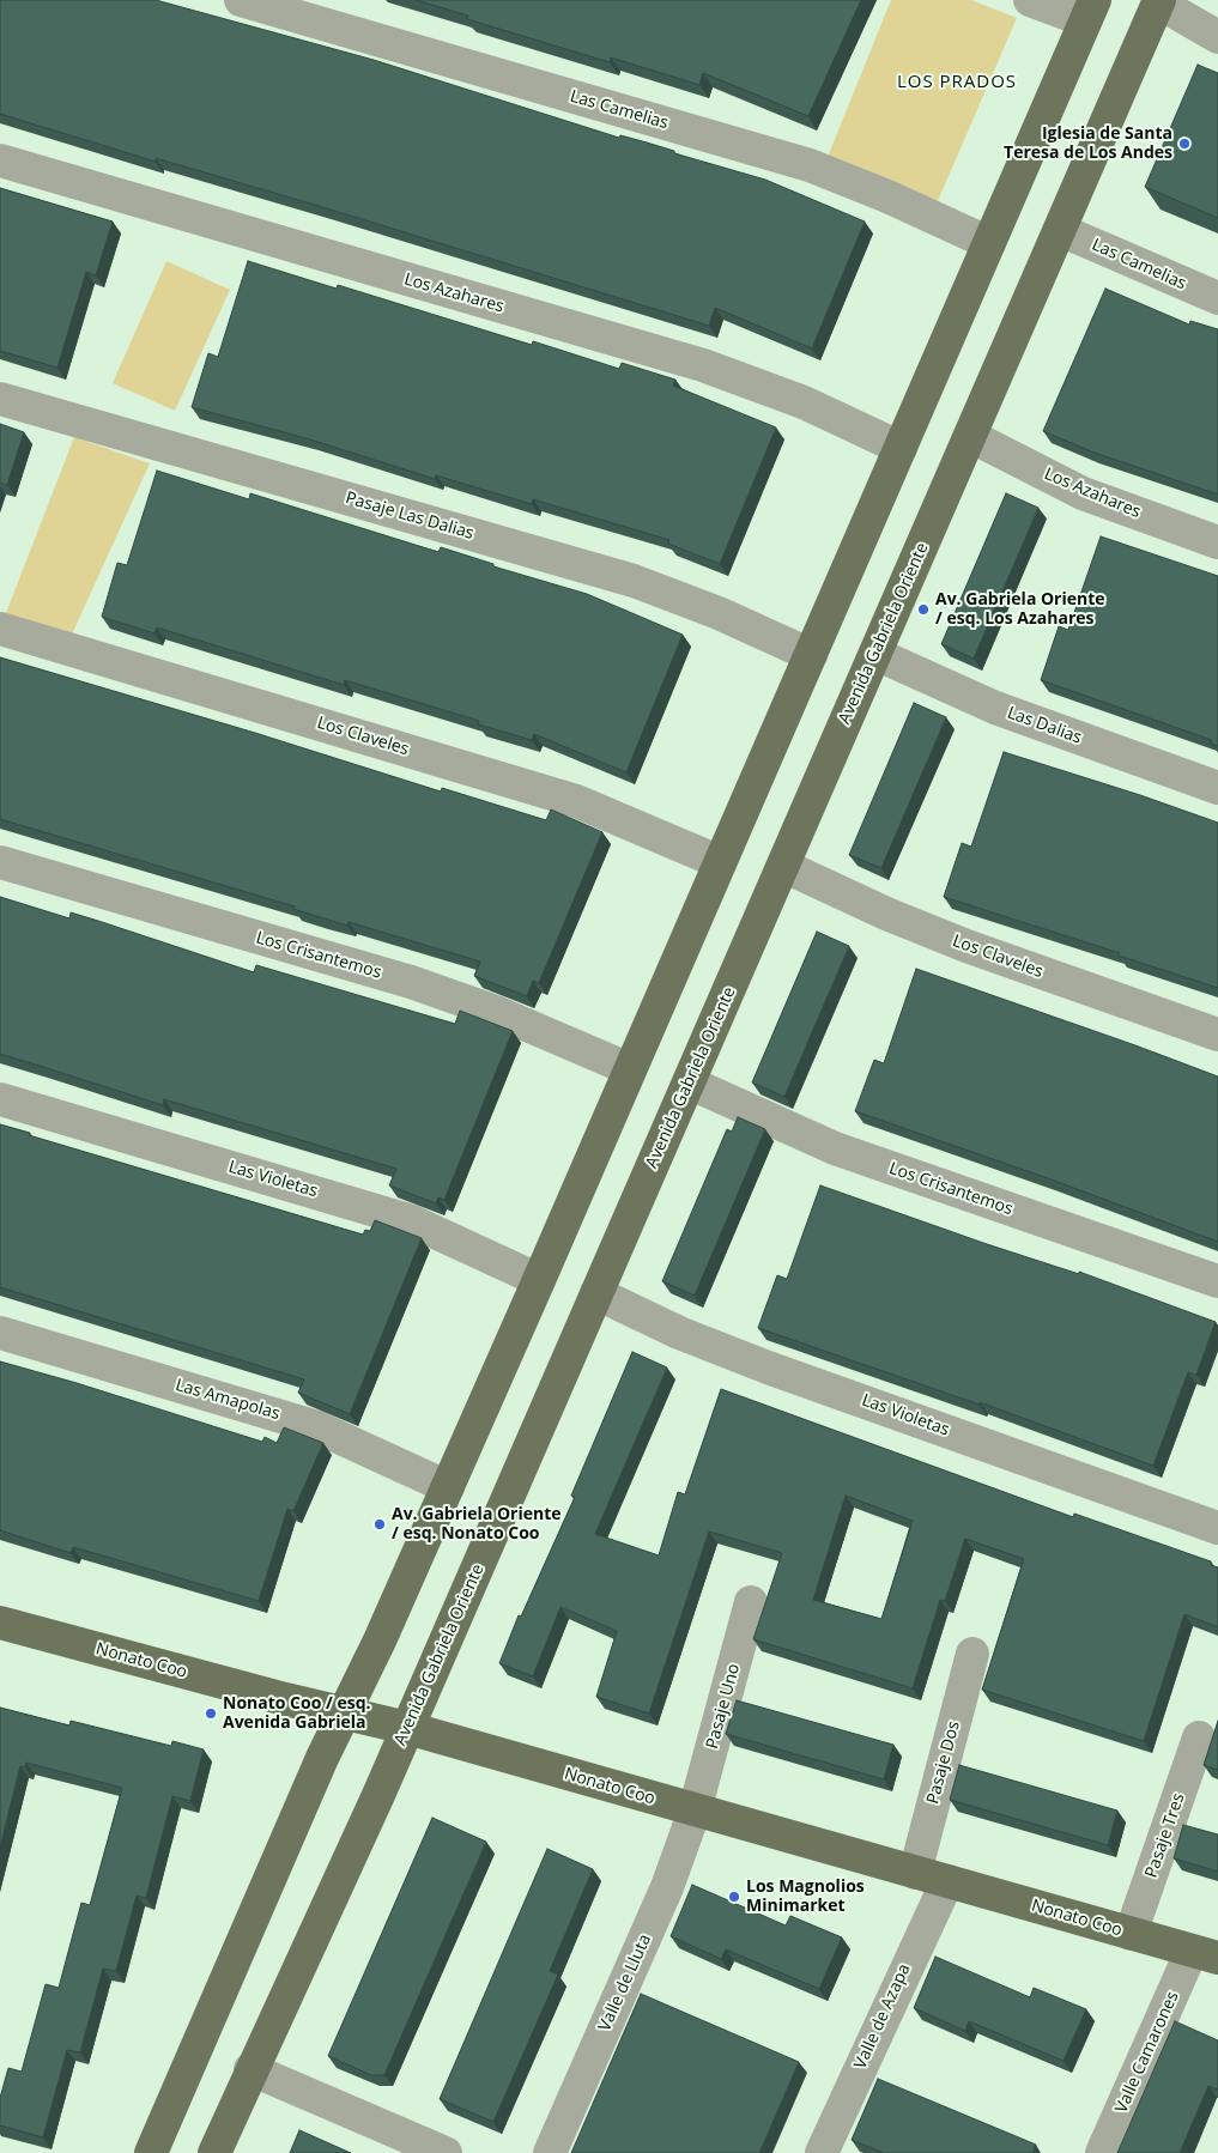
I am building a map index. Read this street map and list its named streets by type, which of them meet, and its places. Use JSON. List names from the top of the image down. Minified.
{"streets":{"main road":["Avenida Gabriela Oriente","Nonato Coo"],"street":["Las Camelias","Los Azahares","Pasaje Las Dalias","Las Dalias","Los Claveles","Los Crisantemos","Las Violetas","Las Amapolas","Pasaje Uno","Pasaje Dos","Pasaje Tres","Valle de Lluta","Valle de Azapa","Valle Camarones"]},"crossings":[["Las Camelias","Avenida Gabriela Oriente"],["Los Azahares","Avenida Gabriela Oriente"],["Avenida Gabriela Oriente","Las Dalias"],["Avenida Gabriela Oriente","Los Claveles"],["Avenida Gabriela Oriente","Los Crisantemos"],["Avenida Gabriela Oriente","Las Violetas"],["Avenida Gabriela Oriente","Nonato Coo"],["Nonato Coo","Pasaje Uno"],["Nonato Coo","Pasaje Dos"],["Nonato Coo","Pasaje Tres"],["Nonato Coo","Valle de Lluta"],["Nonato Coo","Valle de Azapa"],["Nonato Coo","Valle Camarones"],["Pasaje Uno","Valle de Lluta"]],"districts":["LOS PRADOS"],"places":["Iglesia de Santa Teresa de Los Andes","Av. Gabriela Oriente / esq. Los Azahares","Av. Gabriela Oriente / esq. Nonato Coo","Nonato Coo / esq. Avenida Gabriela","Los Magnolios Minimarket"]}
